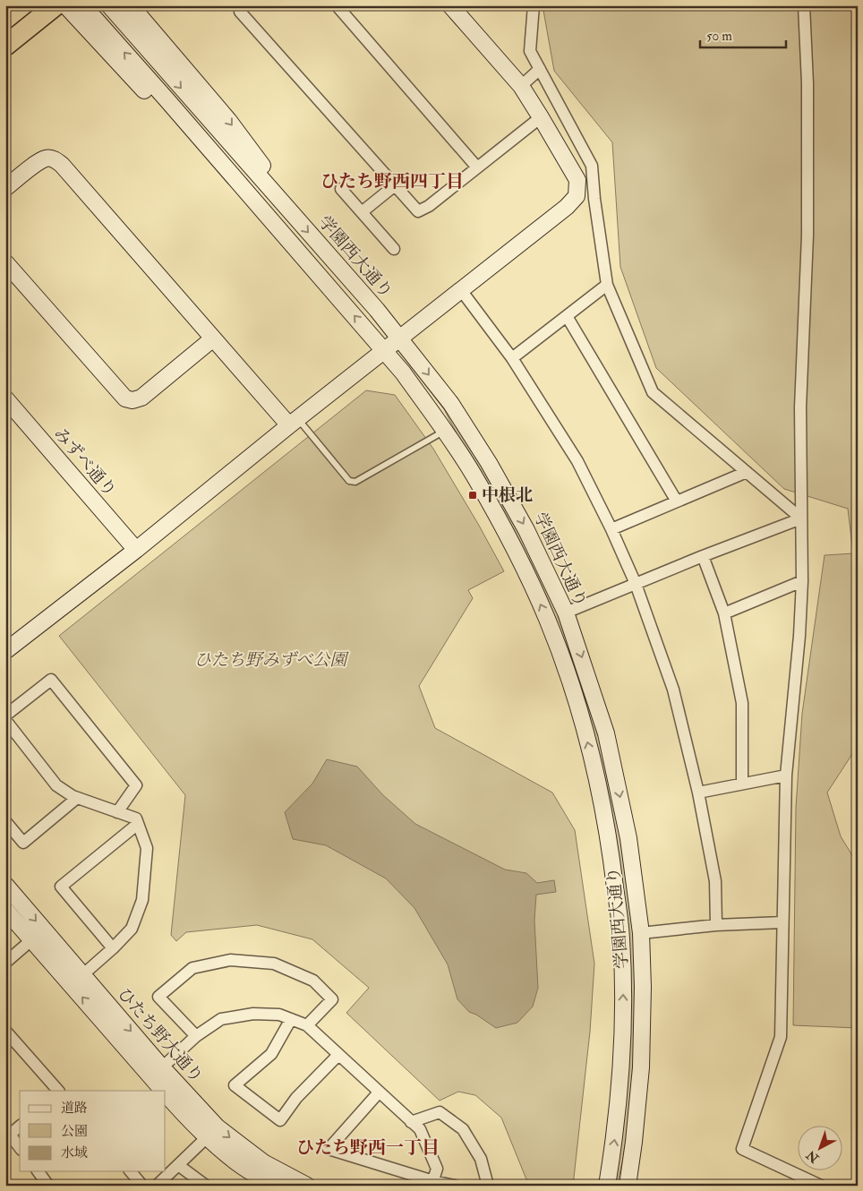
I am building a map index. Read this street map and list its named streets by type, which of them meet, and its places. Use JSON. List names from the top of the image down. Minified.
{"streets":{"main road":["学園西大通り","みずべ通り","ひたち野大通り"]},"districts":["ひたち野西四丁目","ひたち野西一丁目"],"parks":["ひたち野みずべ公園"],"places":{"transit":["中根北"]},"legend":["道路","公園","水域"],"scale_bar":"50 m","north":"bottom left"}
